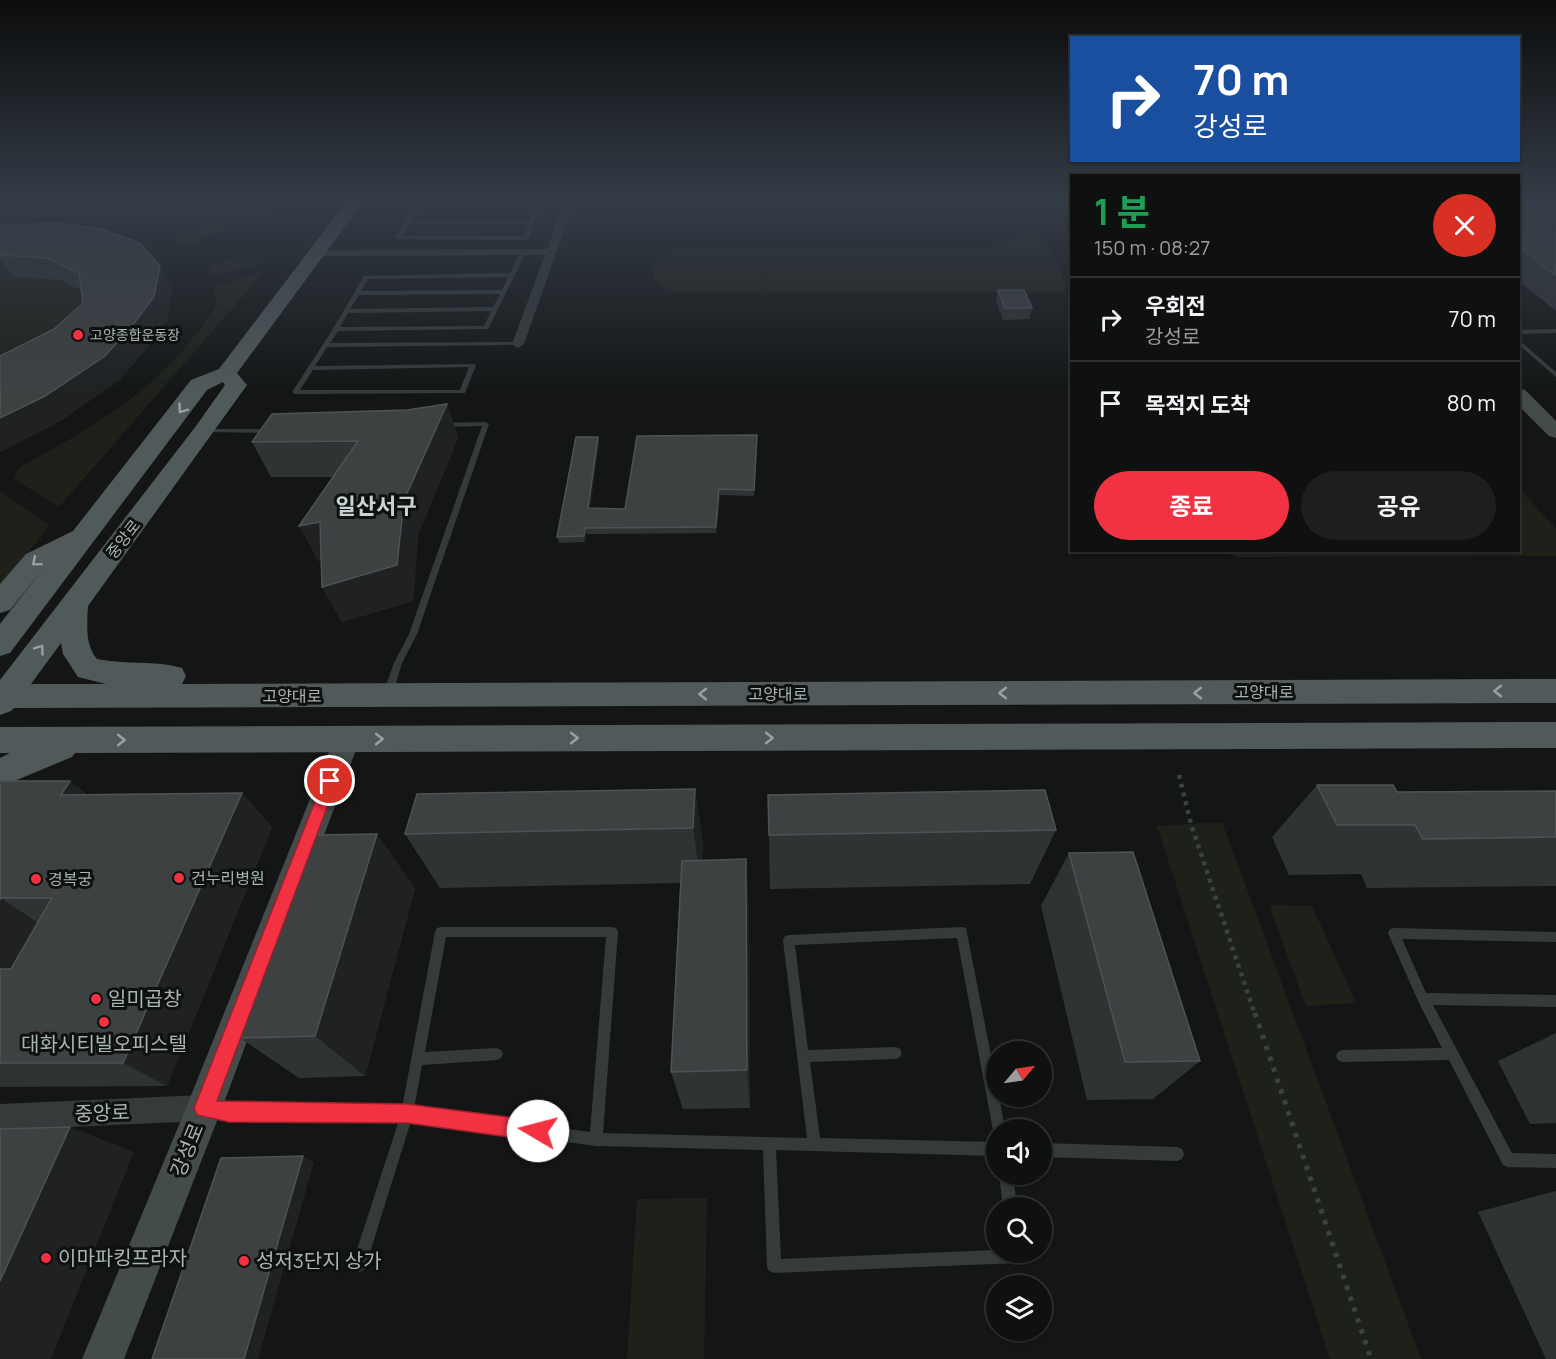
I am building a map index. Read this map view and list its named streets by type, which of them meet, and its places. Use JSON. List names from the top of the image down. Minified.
{"streets":{"main road":["중앙로","고양대로"],"street":["강성로"]},"crossings":[["중앙로","고양대로"],["중앙로","강성로"]],"districts":["일산서구"],"places":["고양종합운동장","건누리병원","경복궁","일미곱창","대화시티빌오피스텔","이마파킹프라자","성저3단지 상가"],"north":"top right","page":{"turn":["70 m","강성로"],"heading":["1 분","150 m · 08:27"],"list":[{"name":"우회전","note":"강성로","value":"70 m"},{"name":"목적지 도착","value":"80 m"}],"buttons":["종료","공유"]}}
